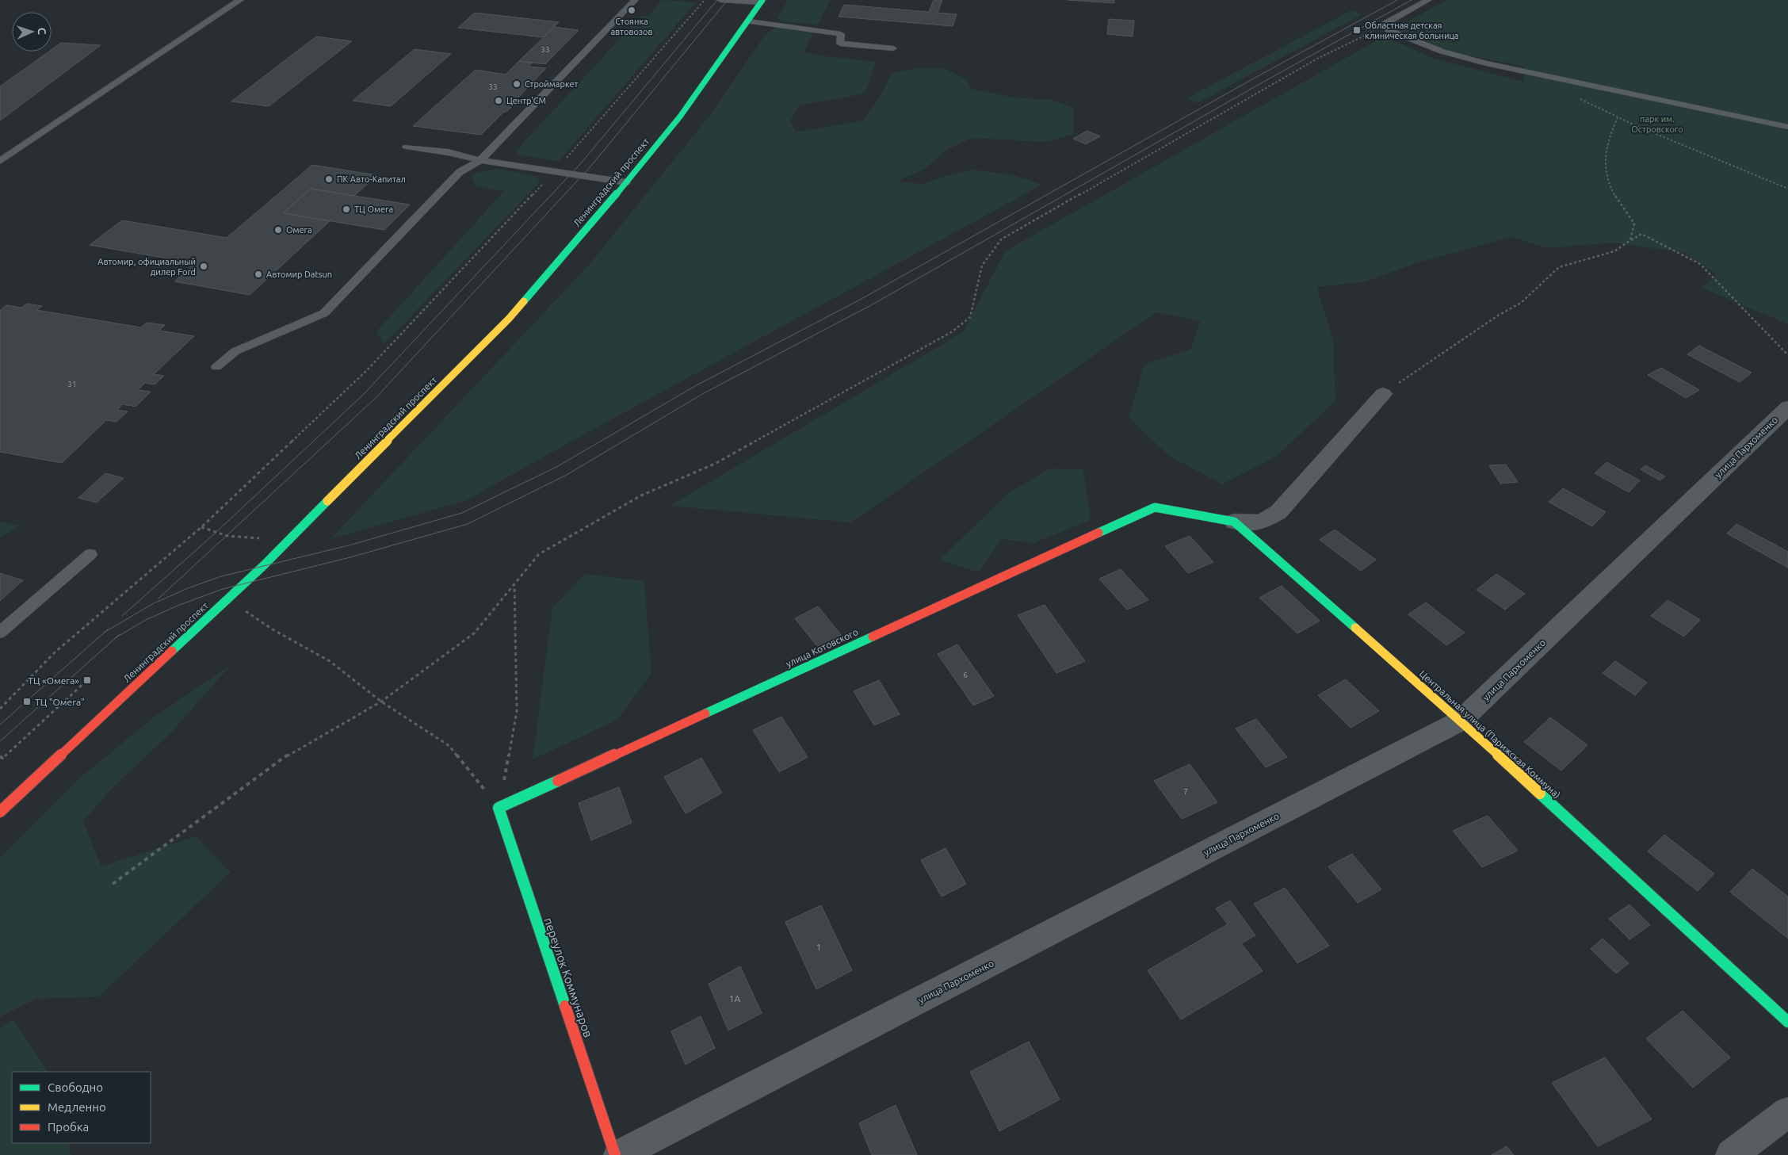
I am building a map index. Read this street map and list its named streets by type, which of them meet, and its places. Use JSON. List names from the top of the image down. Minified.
{"streets":{"main road":["Ленинградский проспект","улица Котовского","Центральная улица (Парижская Коммуна)","переулок Коммунаров"],"street":["улица Пархоменко"]},"crossings":[["улица Пархоменко","Центральная улица (Парижская Коммуна)"],["улица Котовского","Центральная улица (Парижская Коммуна)"],["улица Котовского","переулок Коммунаров"]],"parks":["парк им. Островского"],"places":{"other":["Стоянка автовозов","Строймаркет","Центр'СМ","ПК Авто-Капитал","ТЦ Омега","Омега","Автомир, официальный дилер Ford","Автомир Datsun"],"transit":["Областная детская клиническая больница","ТЦ «Омега»","ТЦ \"Омега\""]},"house_numbers":["33","33","31","6","7","1","1А"],"legend":["Свободно","Медленно","Пробка"],"north":"right"}
